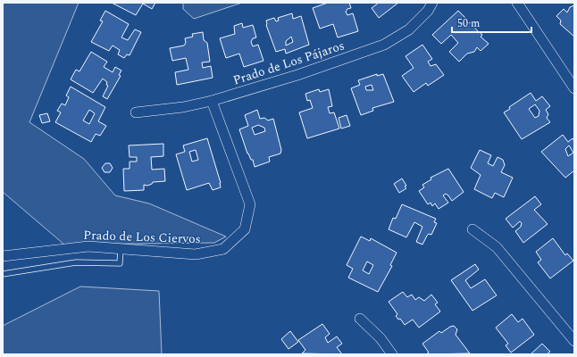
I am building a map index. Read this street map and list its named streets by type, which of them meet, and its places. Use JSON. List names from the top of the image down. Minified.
{"streets":{"street":["Prado de Los Pájaros","Prado de Los Ciervos"]},"crossings":[["Prado de Los Pájaros","Prado de Los Ciervos"]],"scale_bar":"50 m"}
